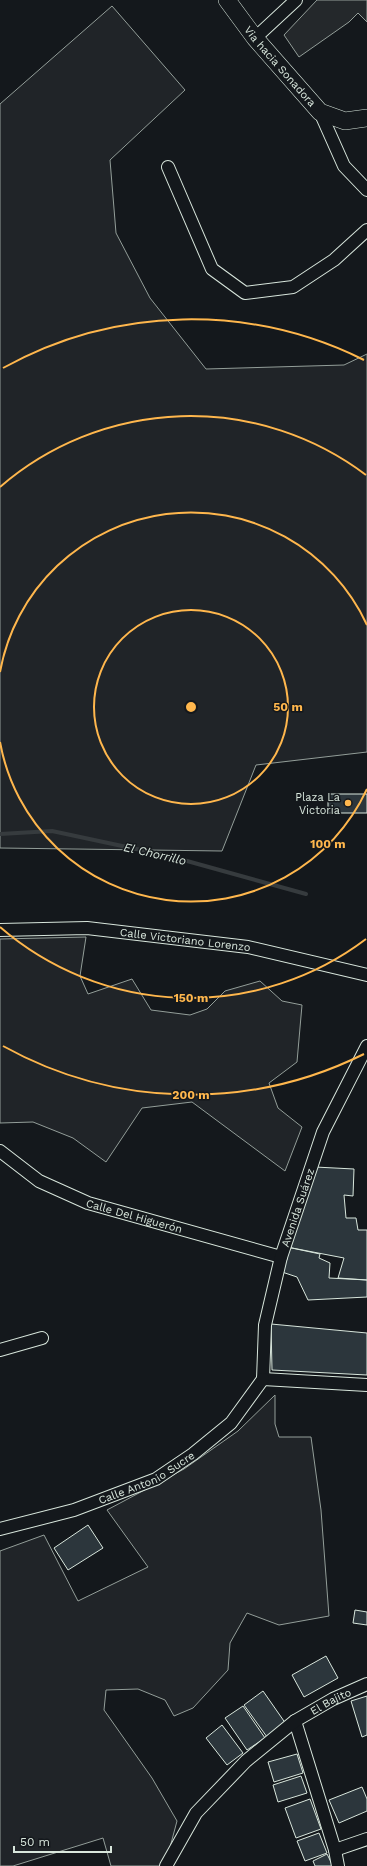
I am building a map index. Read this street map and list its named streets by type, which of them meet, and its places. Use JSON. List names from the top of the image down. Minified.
{"streets":{"main road":["Via hacia Sonadora"],"street":["Calle Victoriano Lorenzo","Avenida Suárez","Calle Del Higuerón","Calle Antonio Sucre","El Bajito"]},"crossings":[["Avenida Suárez","Calle Del Higuerón"],["Avenida Suárez","Calle Antonio Sucre"]],"water":["El Chorrillo"],"places":["Plaza La Victoria"],"scale_bar":"50 m","rings":["50 m","100 m","150 m","200 m"]}
